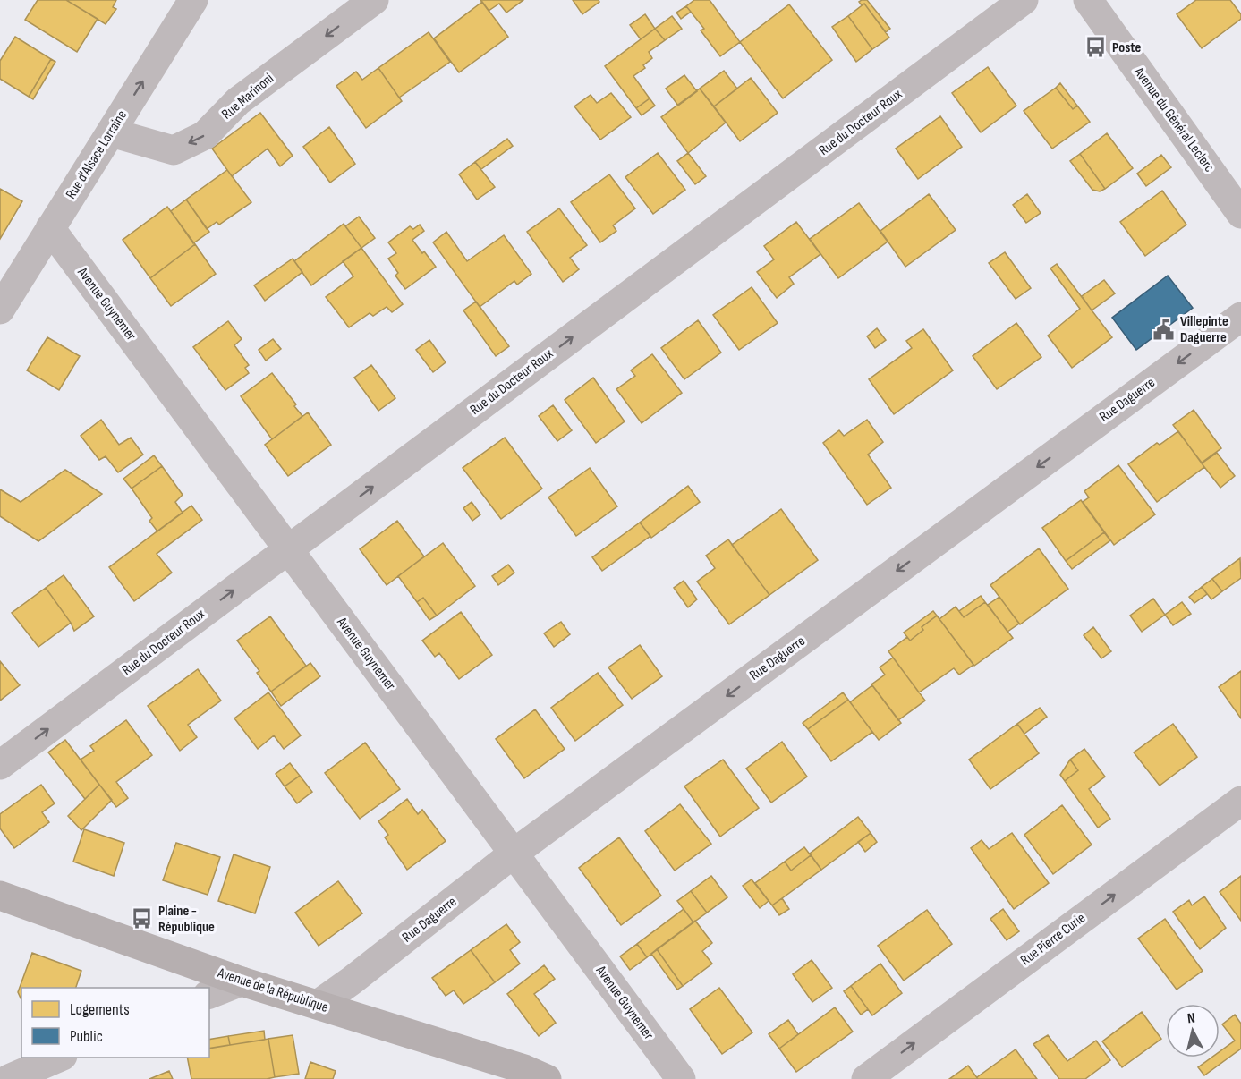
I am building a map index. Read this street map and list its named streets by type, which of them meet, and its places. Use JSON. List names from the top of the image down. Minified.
{"streets":{"street":["Rue Marinoni","Avenue du Général Leclerc","Rue du Docteur Roux","Rue d'Alsace Lorraine","Avenue Guynemer","Rue Daguerre","Rue Pierre Curie","Avenue de la République"]},"crossings":[["Rue Marinoni","Rue d'Alsace Lorraine"],["Rue du Docteur Roux","Avenue Guynemer"],["Rue d'Alsace Lorraine","Avenue Guynemer"],["Avenue Guynemer","Rue Daguerre"],["Rue Daguerre","Avenue de la République"]],"one_way":["Rue Marinoni","Rue du Docteur Roux","Rue d'Alsace Lorraine","Rue Daguerre","Rue Pierre Curie"],"places":{"bus stop":["Poste","Plaine - République"],"public building":["Villepinte Daguerre"]},"legend":["Logements","Public"],"north":"top"}
